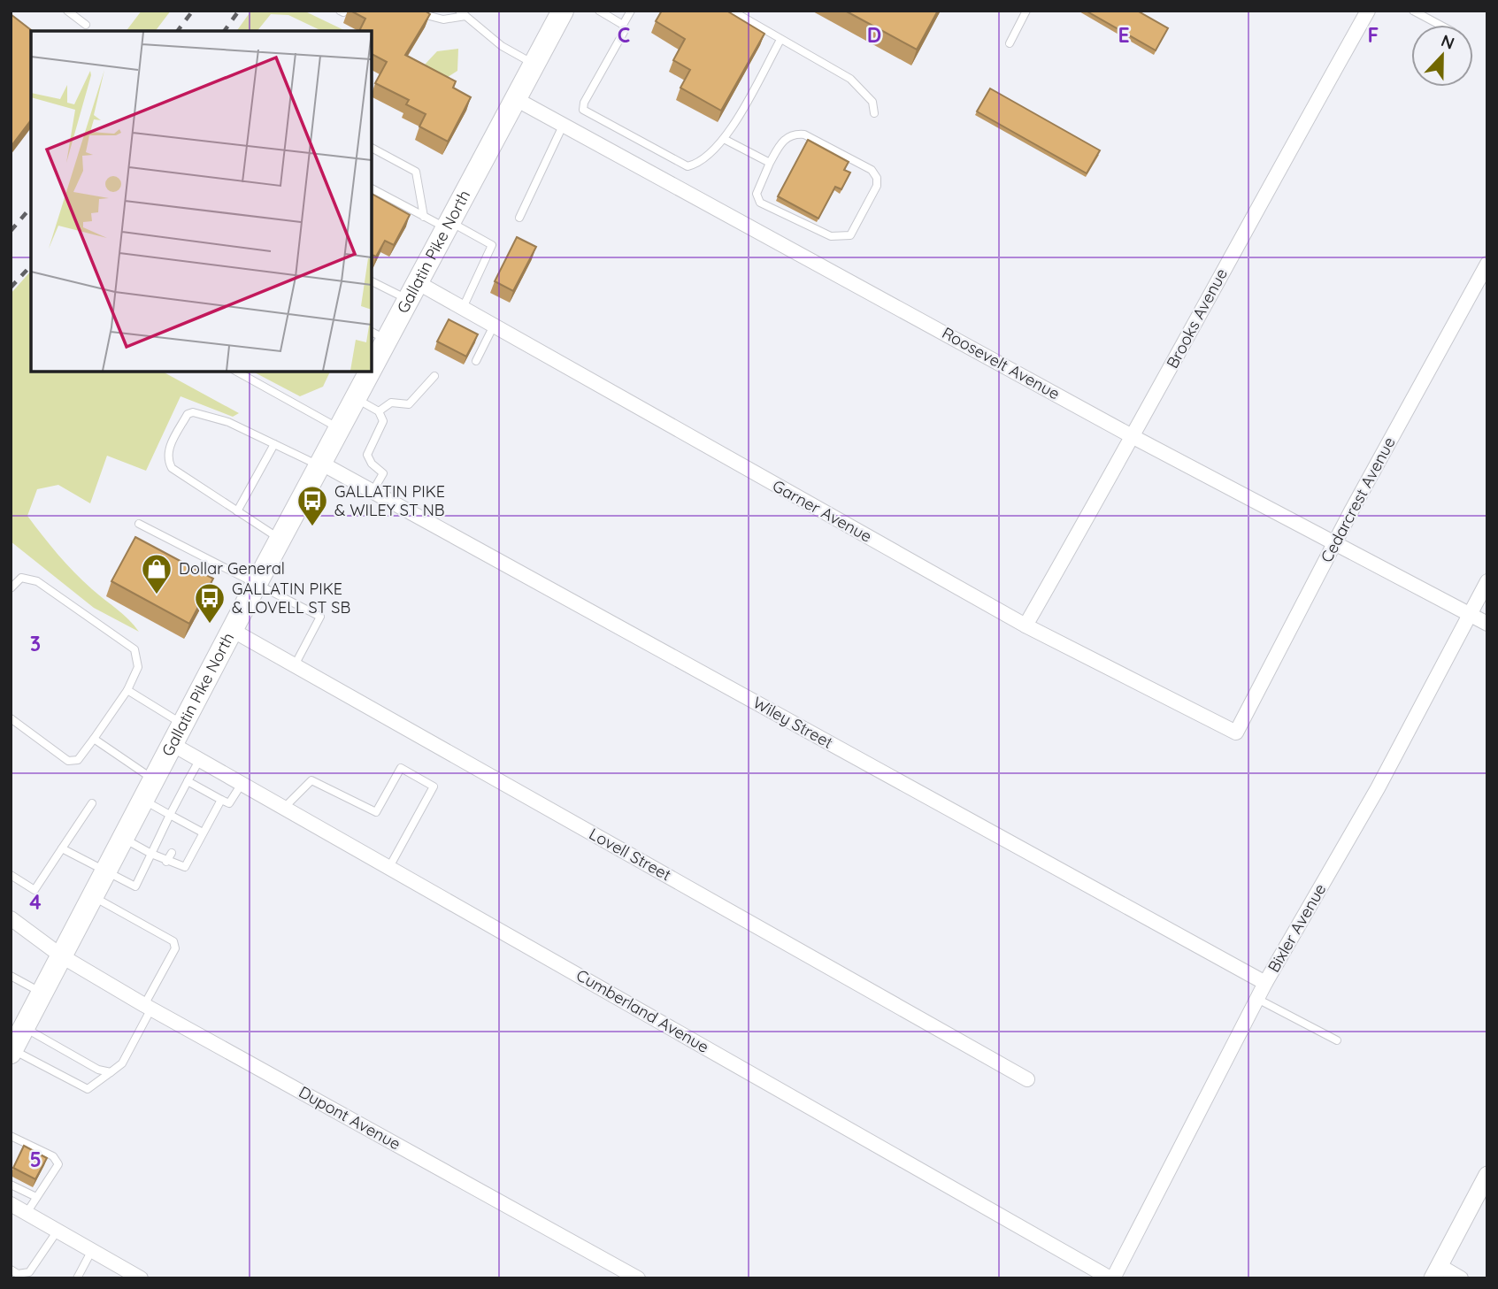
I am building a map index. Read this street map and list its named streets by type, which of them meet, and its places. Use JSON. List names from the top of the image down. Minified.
{"streets":{"main road":["Gallatin Pike North"],"street":["Brooks Avenue","Roosevelt Avenue","Cedarcrest Avenue","Garner Avenue","Wiley Street","Lovell Street","Bixler Avenue","Cumberland Avenue","Dupont Avenue"]},"crossings":[["Gallatin Pike North","Roosevelt Avenue"],["Gallatin Pike North","Garner Avenue"],["Gallatin Pike North","Wiley Street"],["Gallatin Pike North","Lovell Street"],["Gallatin Pike North","Cumberland Avenue"],["Gallatin Pike North","Dupont Avenue"],["Brooks Avenue","Roosevelt Avenue"],["Brooks Avenue","Garner Avenue"],["Roosevelt Avenue","Cedarcrest Avenue"],["Roosevelt Avenue","Bixler Avenue"],["Cedarcrest Avenue","Garner Avenue"],["Wiley Street","Bixler Avenue"],["Bixler Avenue","Cumberland Avenue"]],"places":{"bus stop":["GALLATIN PIKE & WILEY ST NB","GALLATIN PIKE & LOVELL ST SB"],"shop":["Dollar General"]},"north":"top","grid":{"columns":["C","D","E","F"],"rows":["3","4","5"]}}
